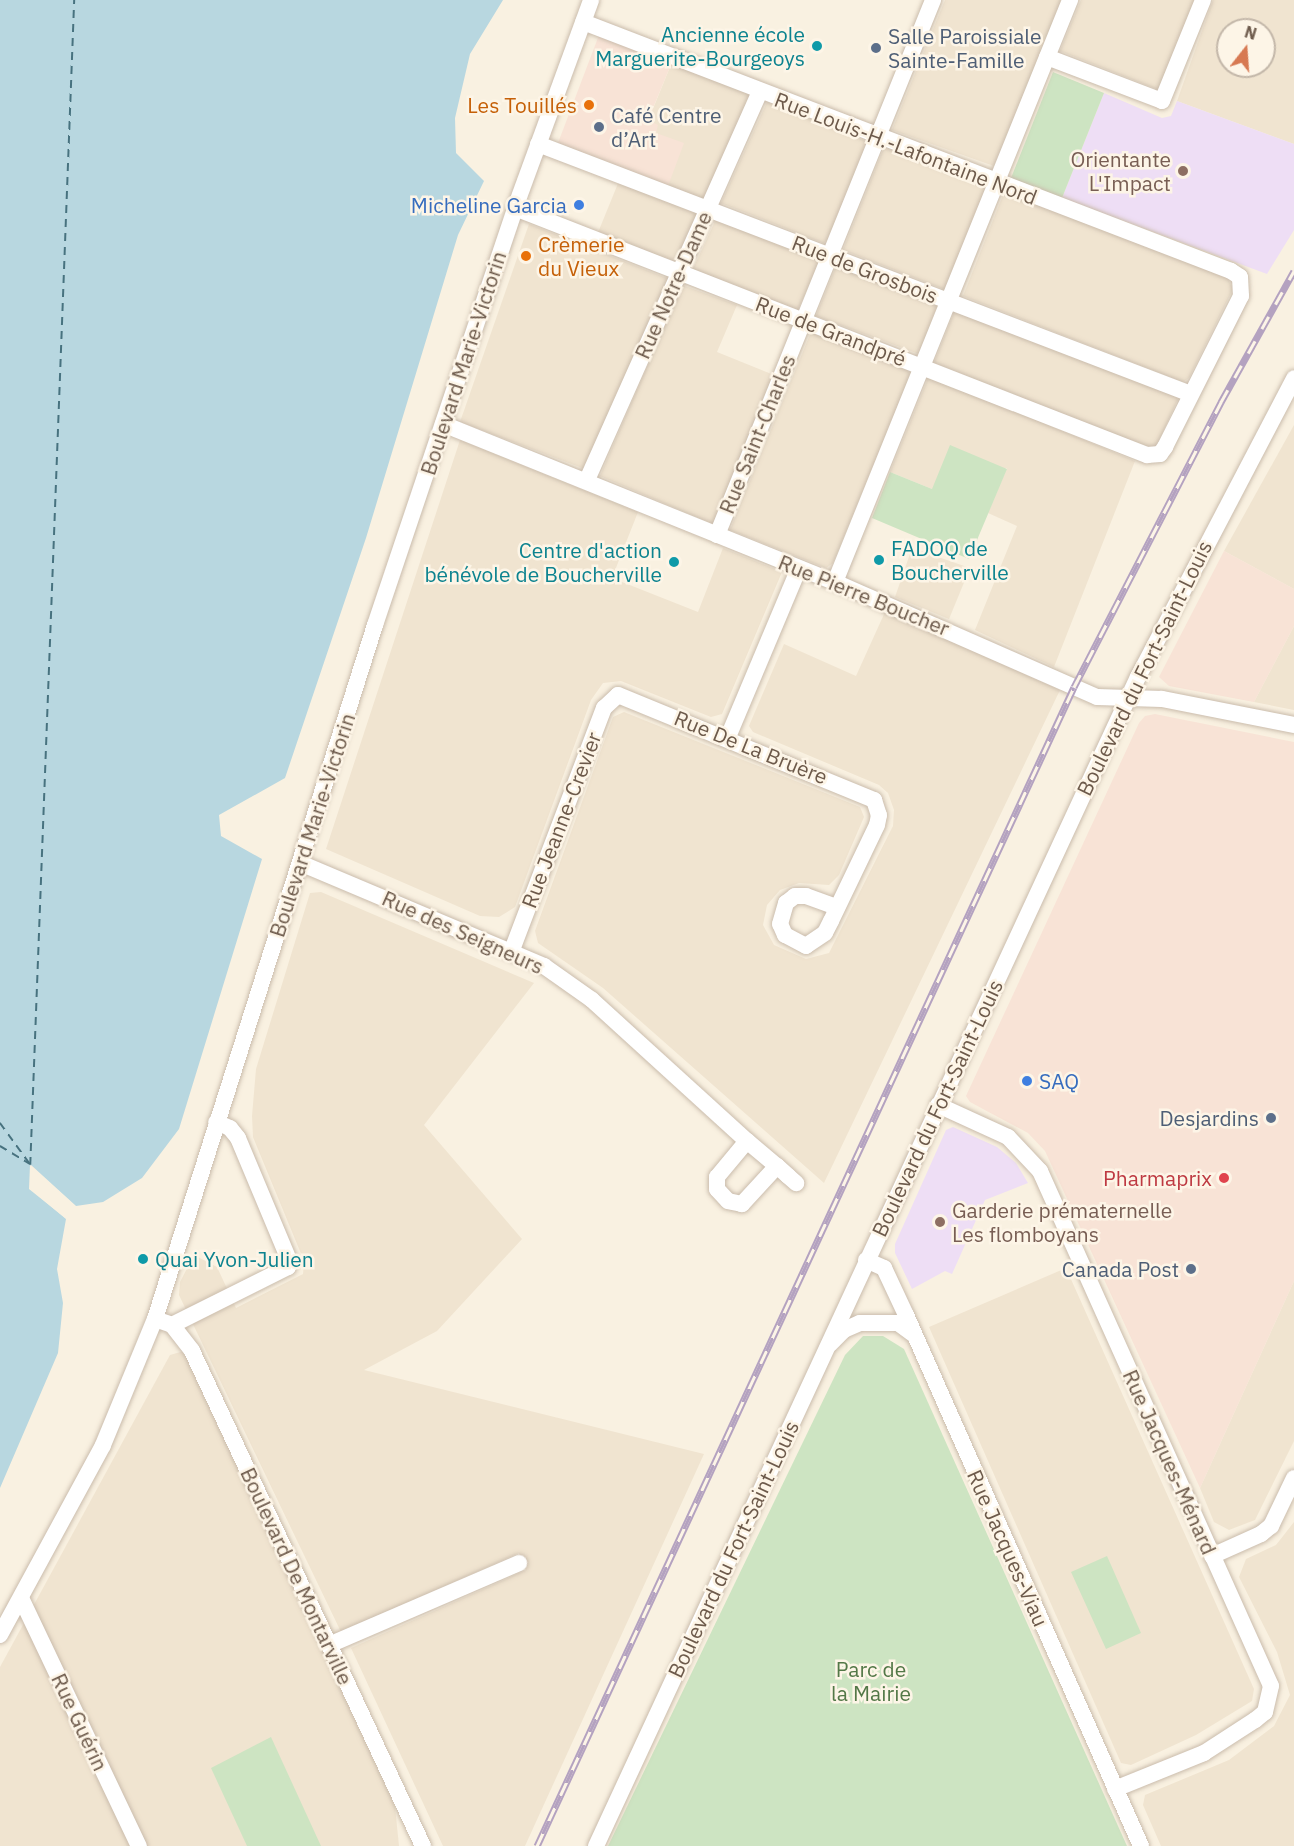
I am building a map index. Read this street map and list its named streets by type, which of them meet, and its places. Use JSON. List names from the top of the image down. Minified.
{"streets":{"street":["Rue Louis-H.-Lafontaine Nord","Rue de Grosbois","Rue Notre-Dame","Rue de Grandpré","Boulevard Marie-Victorin","Rue Saint-Charles","Rue Pierre Boucher","Boulevard du Fort-Saint-Louis","Rue De La Bruère","Rue Jeanne-Crevier","Rue des Seigneurs","Rue Jacques-Ménard","Rue Jacques-Viau","Boulevard De Montarville","Rue Guérin"]},"crossings":[["Rue Louis-H.-Lafontaine Nord","Rue de Grosbois"],["Rue Louis-H.-Lafontaine Nord","Rue Notre-Dame"],["Rue Louis-H.-Lafontaine Nord","Rue de Grandpré"],["Rue Louis-H.-Lafontaine Nord","Boulevard Marie-Victorin"],["Rue Louis-H.-Lafontaine Nord","Rue Saint-Charles"],["Rue de Grosbois","Rue Notre-Dame"],["Rue de Grosbois","Rue de Grandpré"],["Rue de Grosbois","Boulevard Marie-Victorin"],["Rue de Grosbois","Rue Saint-Charles"],["Rue Notre-Dame","Rue de Grandpré"],["Rue Notre-Dame","Rue Pierre Boucher"],["Rue de Grandpré","Boulevard Marie-Victorin"],["Rue de Grandpré","Rue Saint-Charles"],["Boulevard Marie-Victorin","Rue Pierre Boucher"],["Boulevard Marie-Victorin","Rue des Seigneurs"],["Boulevard Marie-Victorin","Rue Guérin"],["Rue Saint-Charles","Rue Pierre Boucher"],["Rue Pierre Boucher","Boulevard du Fort-Saint-Louis"],["Boulevard du Fort-Saint-Louis","Rue Jacques-Ménard"],["Boulevard du Fort-Saint-Louis","Rue Jacques-Viau"],["Rue De La Bruère","Rue Jeanne-Crevier"],["Rue Jeanne-Crevier","Rue des Seigneurs"],["Rue Jacques-Ménard","Rue Jacques-Viau"]],"parks":["Parc de la Mairie"],"places":["Ancienne école Marguerite-Bourgeoys","Salle Paroissiale Sainte-Famille","Les Touillés","Café Centre d’Art","Orientante L'Impact","Micheline Garcia","Crèmerie du Vieux","FADOQ de Boucherville","Centre d'action bénévole de Boucherville","SAQ","Desjardins","Pharmaprix","Garderie prématernelle Les flomboyans","Quai Yvon-Julien","Canada Post"],"north":"top"}
